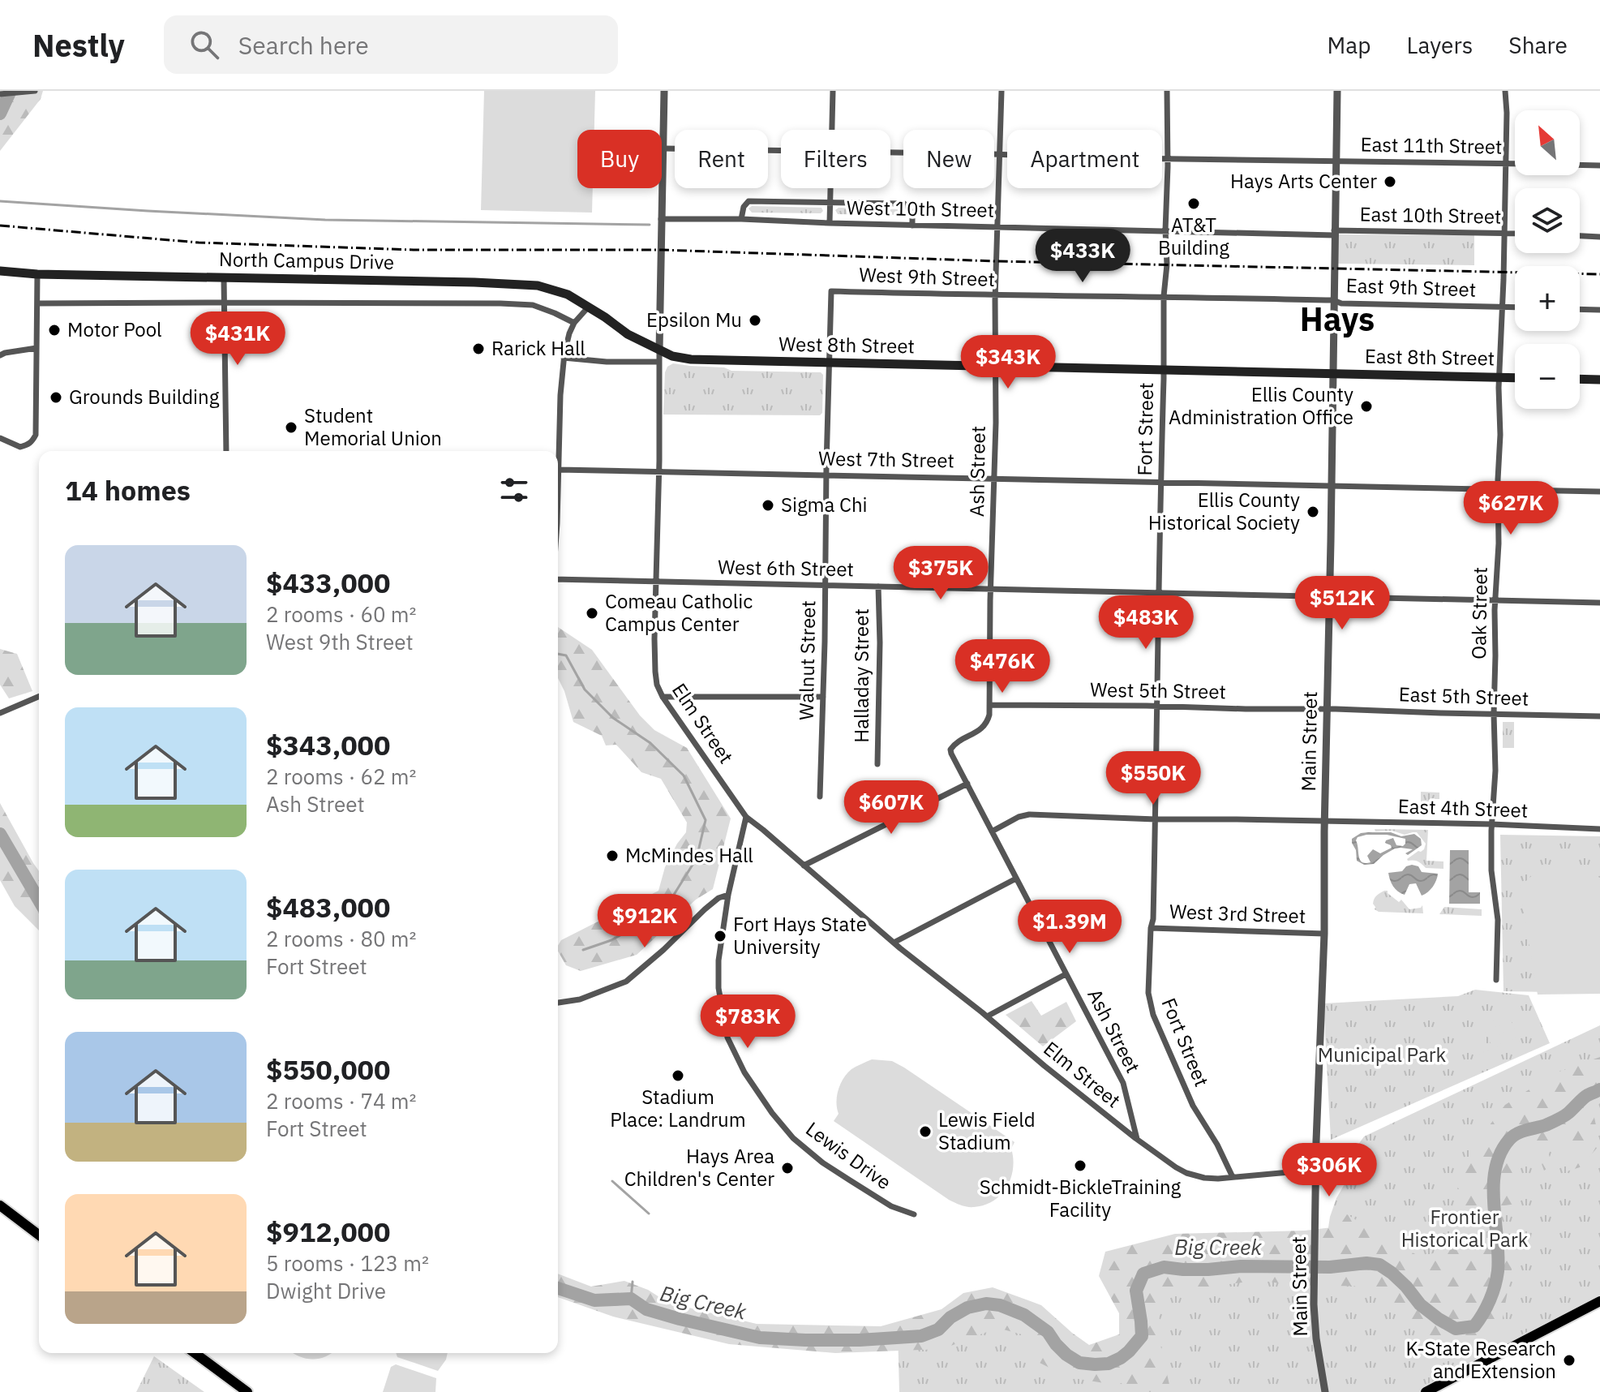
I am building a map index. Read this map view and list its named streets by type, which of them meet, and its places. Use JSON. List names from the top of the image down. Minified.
{"streets":{"main road":["North Campus Drive","West 8th Street","East 8th Street"],"street":["East 11th Street","West 10th Street","East 10th Street","West 9th Street","East 9th Street","Fort Street","West 7th Street","Ash Street","West 6th Street","Oak Street","Walnut Street","Halladay Street","West 5th Street","East 5th Street","Elm Street","Main Street","East 4th Street","West 3rd Street","Lewis Drive"]},"crossings":[["East 11th Street","Fort Street"],["East 11th Street","Ash Street"],["East 11th Street","Oak Street"],["East 11th Street","Elm Street"],["East 11th Street","Main Street"],["West 10th Street","East 10th Street"],["West 10th Street","Fort Street"],["West 10th Street","Ash Street"],["West 10th Street","Elm Street"],["West 10th Street","Main Street"],["East 10th Street","Oak Street"],["East 10th Street","Main Street"],["North Campus Drive","West 8th Street"],["West 9th Street","East 9th Street"],["West 9th Street","Fort Street"],["West 9th Street","Ash Street"],["West 9th Street","Walnut Street"],["West 9th Street","Main Street"],["East 9th Street","Oak Street"],["East 9th Street","Main Street"],["West 8th Street","East 8th Street"],["West 8th Street","Fort Street"],["West 8th Street","Ash Street"],["West 8th Street","Walnut Street"],["West 8th Street","Elm Street"],["West 8th Street","Main Street"],["East 8th Street","Oak Street"],["East 8th Street","Main Street"],["Fort Street","West 7th Street"],["Fort Street","West 6th Street"],["Fort Street","West 5th Street"],["Fort Street","Elm Street"],["Fort Street","East 4th Street"],["Fort Street","West 3rd Street"],["West 7th Street","Ash Street"],["West 7th Street","Oak Street"],["West 7th Street","Walnut Street"],["West 7th Street","Elm Street"],["West 7th Street","Main Street"],["Ash Street","West 6th Street"],["Ash Street","West 5th Street"],["Ash Street","Elm Street"],["Ash Street","East 4th Street"],["West 6th Street","Oak Street"],["West 6th Street","Walnut Street"],["West 6th Street","Halladay Street"],["West 6th Street","Elm Street"],["West 6th Street","Main Street"],["Oak Street","East 5th Street"],["Oak Street","East 4th Street"],["West 5th Street","East 5th Street"],["West 5th Street","Main Street"],["East 5th Street","Main Street"],["Elm Street","Main Street"],["Elm Street","Lewis Drive"],["Main Street","East 4th Street"],["Main Street","West 3rd Street"]],"districts":["Hays"],"water":["Big Creek"],"parks":["Municipal Park","Frontier Historical Park"],"places":["Hays Arts Center","AT&T Building","Epsilon Mu","Motor Pool","Rarick Hall","Grounds Building","Ellis County Administration Office","Student Memorial Union","Sigma Chi","Ellis County Historical Society","Comeau Catholic Campus Center","McMindes Hall","Fort Hays State University","Stadium Place: Landrum","Lewis Field Stadium","Schmidt-BickleTraining Facility","Hays Area Children's Center","K-State Research and Extension"],"north":"top left","page":{"header":"Nestly","search":"Search here","nav":["Map","Layers","Share"],"map_buttons":["+","−"],"chip":["Buy","Rent","Filters","New","Apartment"],"price":["$433K","$431K","$343K","$627K","$375K","$512K","$483K","$476K","$550K","$607K","$912K","$1.39M","$783K","$306K"],"heading":"14 homes","list":[{"name":"$433,000","note":"2 rooms · 60 m² · West 9th Street"},{"name":"$343,000","note":"2 rooms · 62 m² · Ash Street"},{"name":"$483,000","note":"2 rooms · 80 m² · Fort Street"},{"name":"$550,000","note":"2 rooms · 74 m² · Fort Street"},{"name":"$912,000","note":"5 rooms · 123 m² · Dwight Drive"}]}}
